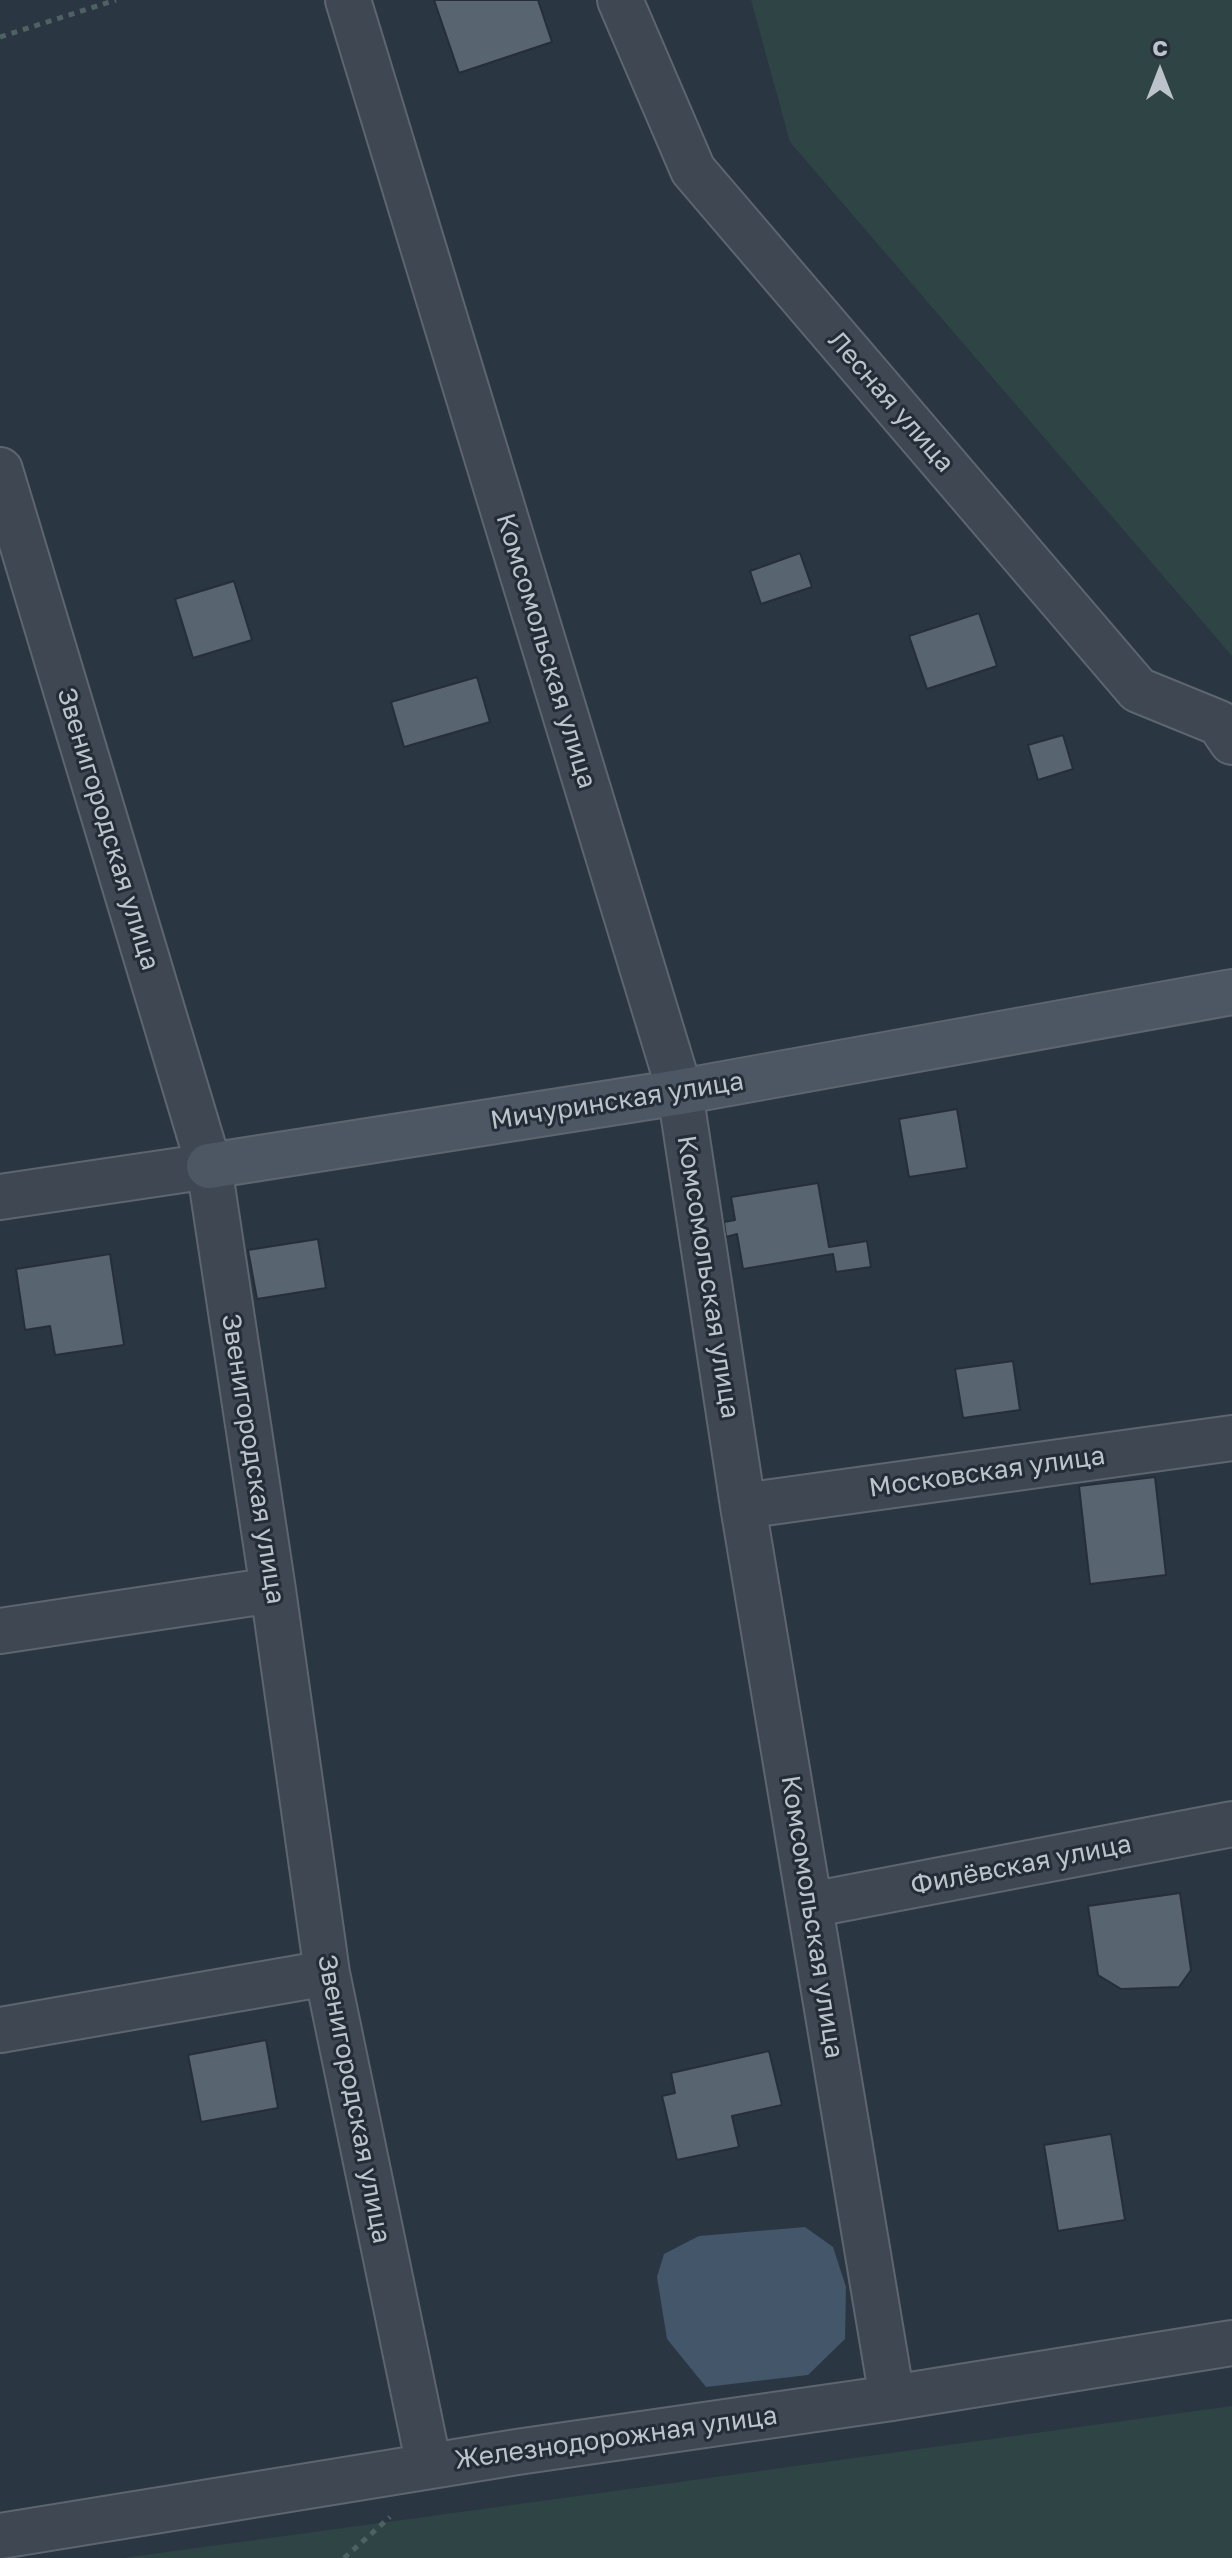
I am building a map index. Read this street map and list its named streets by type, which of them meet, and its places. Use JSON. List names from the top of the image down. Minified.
{"streets":{"street":["Лесная улица","Комсомольская улица","Звенигородская улица","Мичуринская улица","Московская улица","Филёвская улица","Железнодорожная улица"]},"crossings":[["Комсомольская улица","Мичуринская улица"],["Комсомольская улица","Московская улица"],["Комсомольская улица","Филёвская улица"],["Комсомольская улица","Железнодорожная улица"],["Звенигородская улица","Мичуринская улица"],["Звенигородская улица","Железнодорожная улица"]],"north":"top"}
